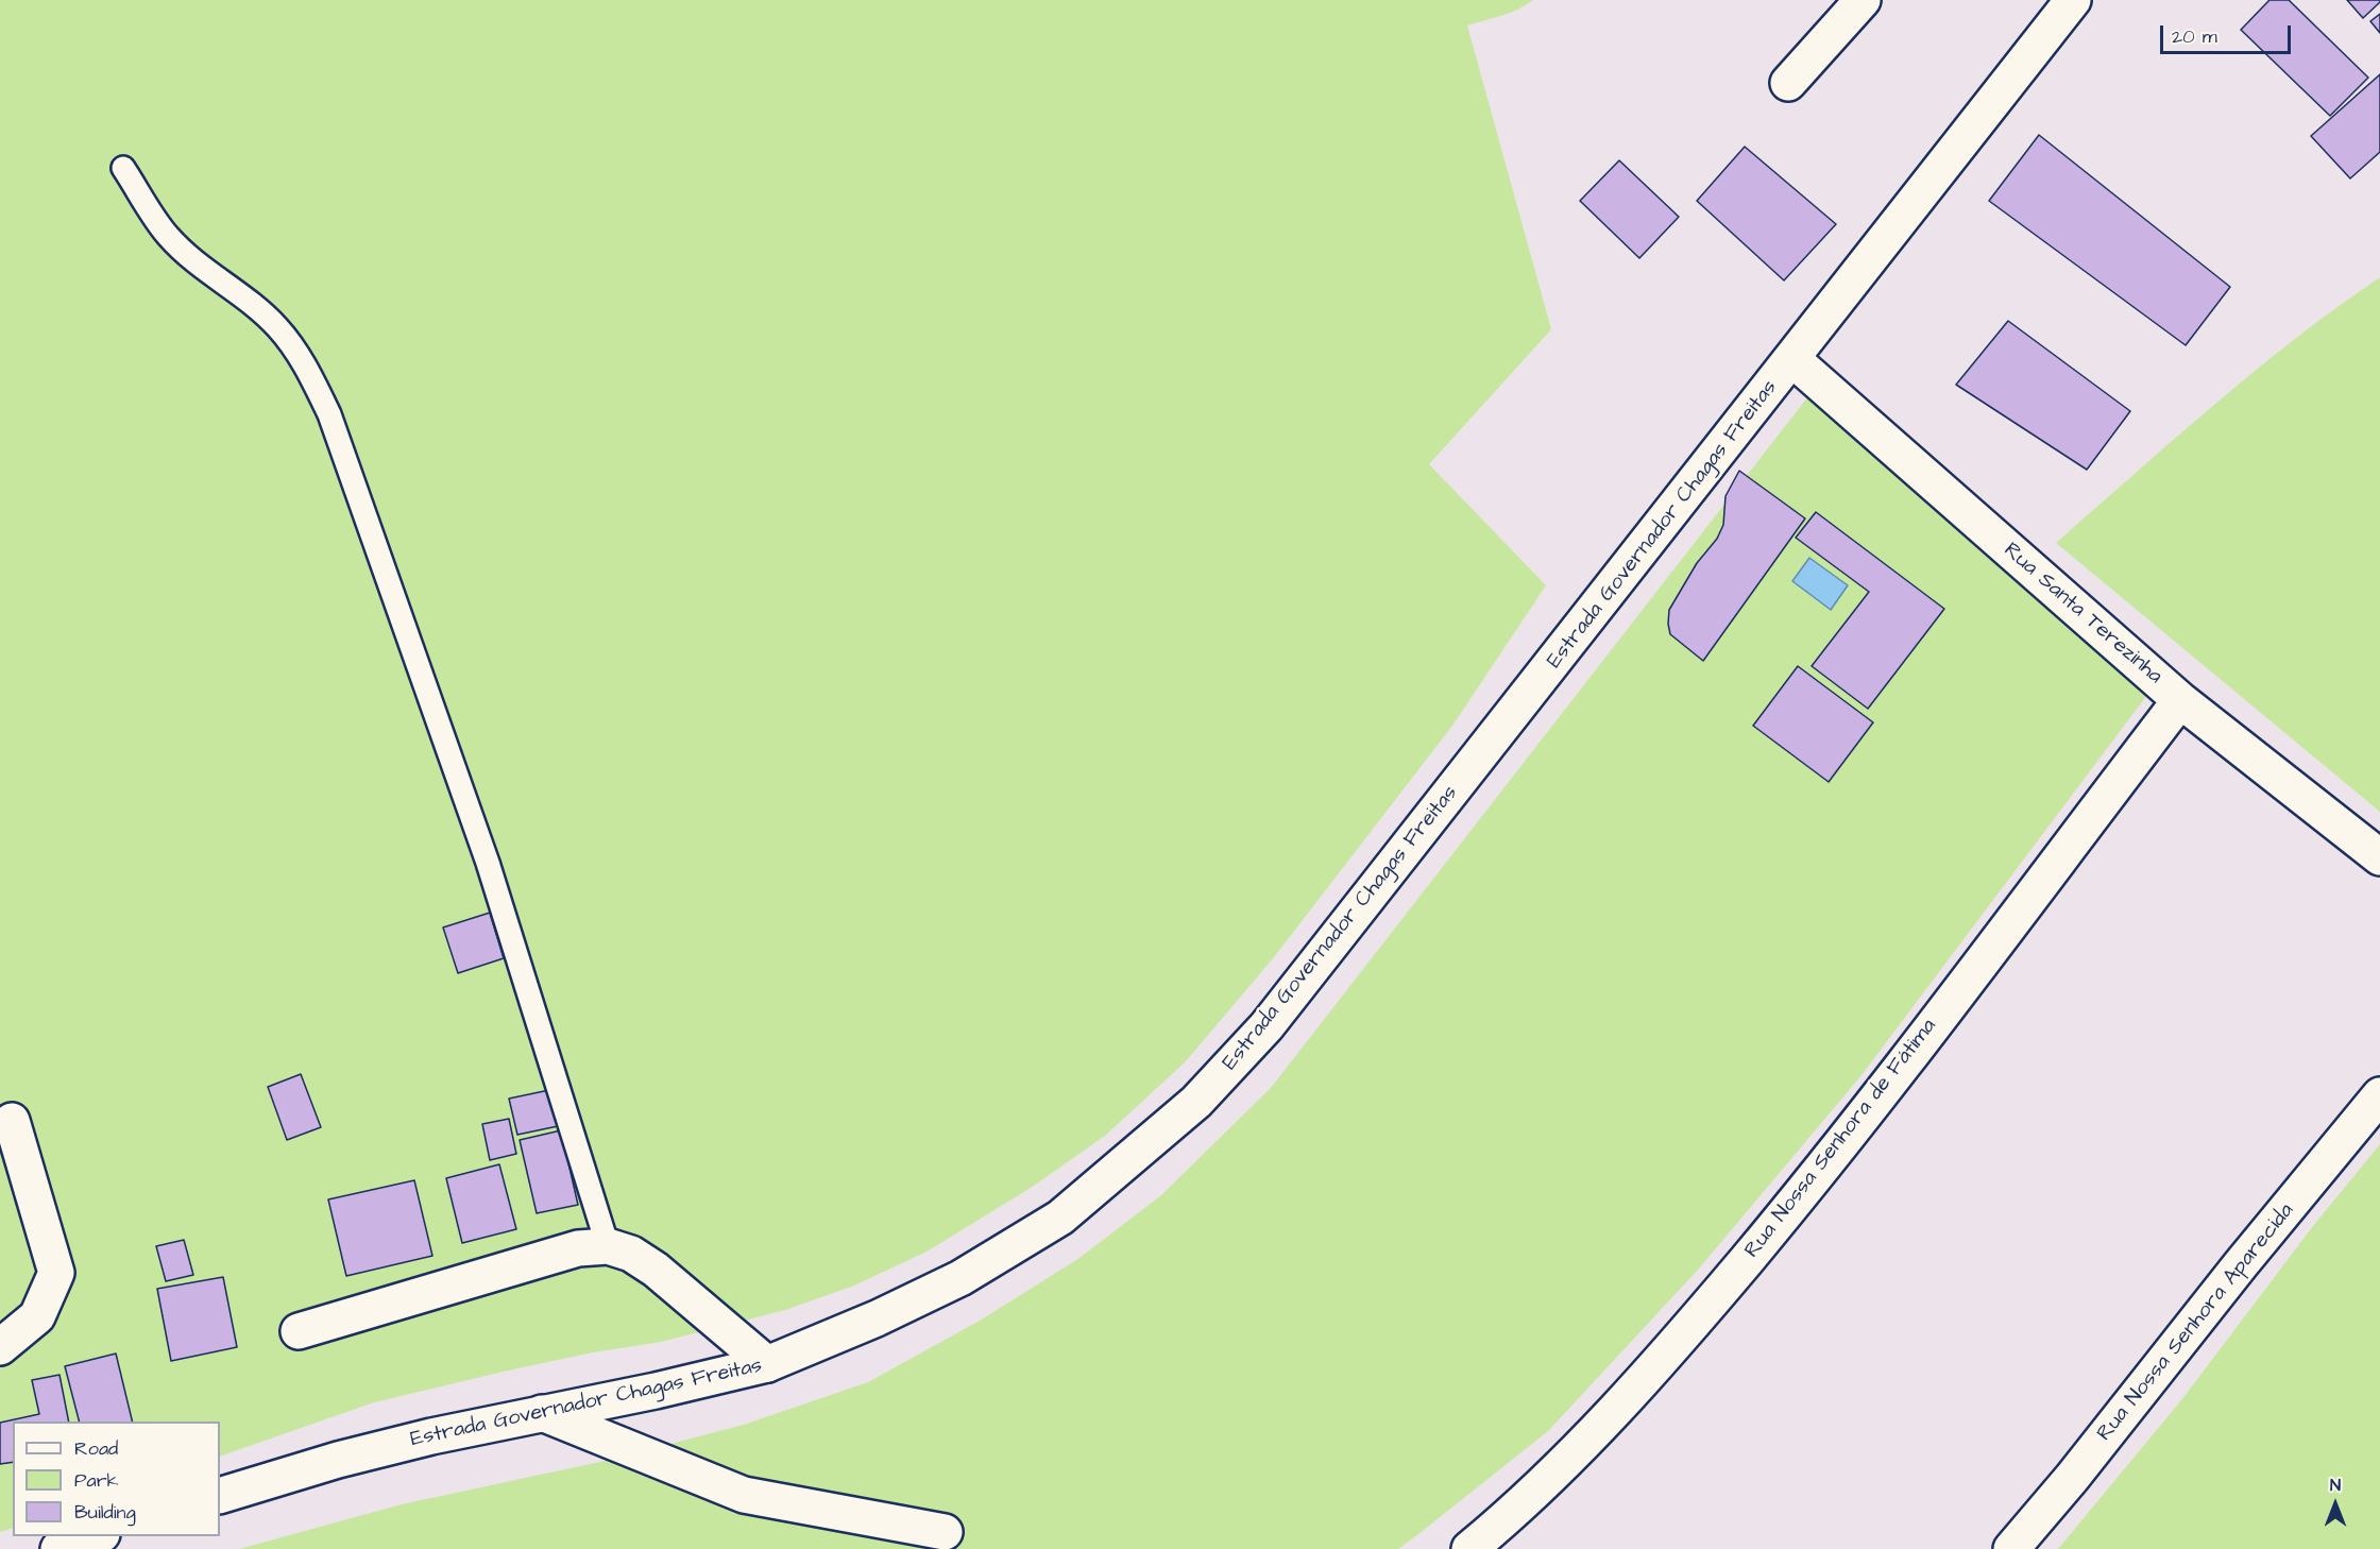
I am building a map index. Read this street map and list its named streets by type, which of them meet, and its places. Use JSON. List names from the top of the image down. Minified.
{"streets":{"street":["Estrada Governador Chagas Freitas","Rua Santa Terezinha","Rua Nossa Senhora de Fátima","Rua Nossa Senhora Aparecida"]},"crossings":[["Estrada Governador Chagas Freitas","Rua Santa Terezinha"],["Rua Santa Terezinha","Rua Nossa Senhora de Fátima"]],"legend":["Road","Park","Building"],"scale_bar":"20 m","north":"top"}
